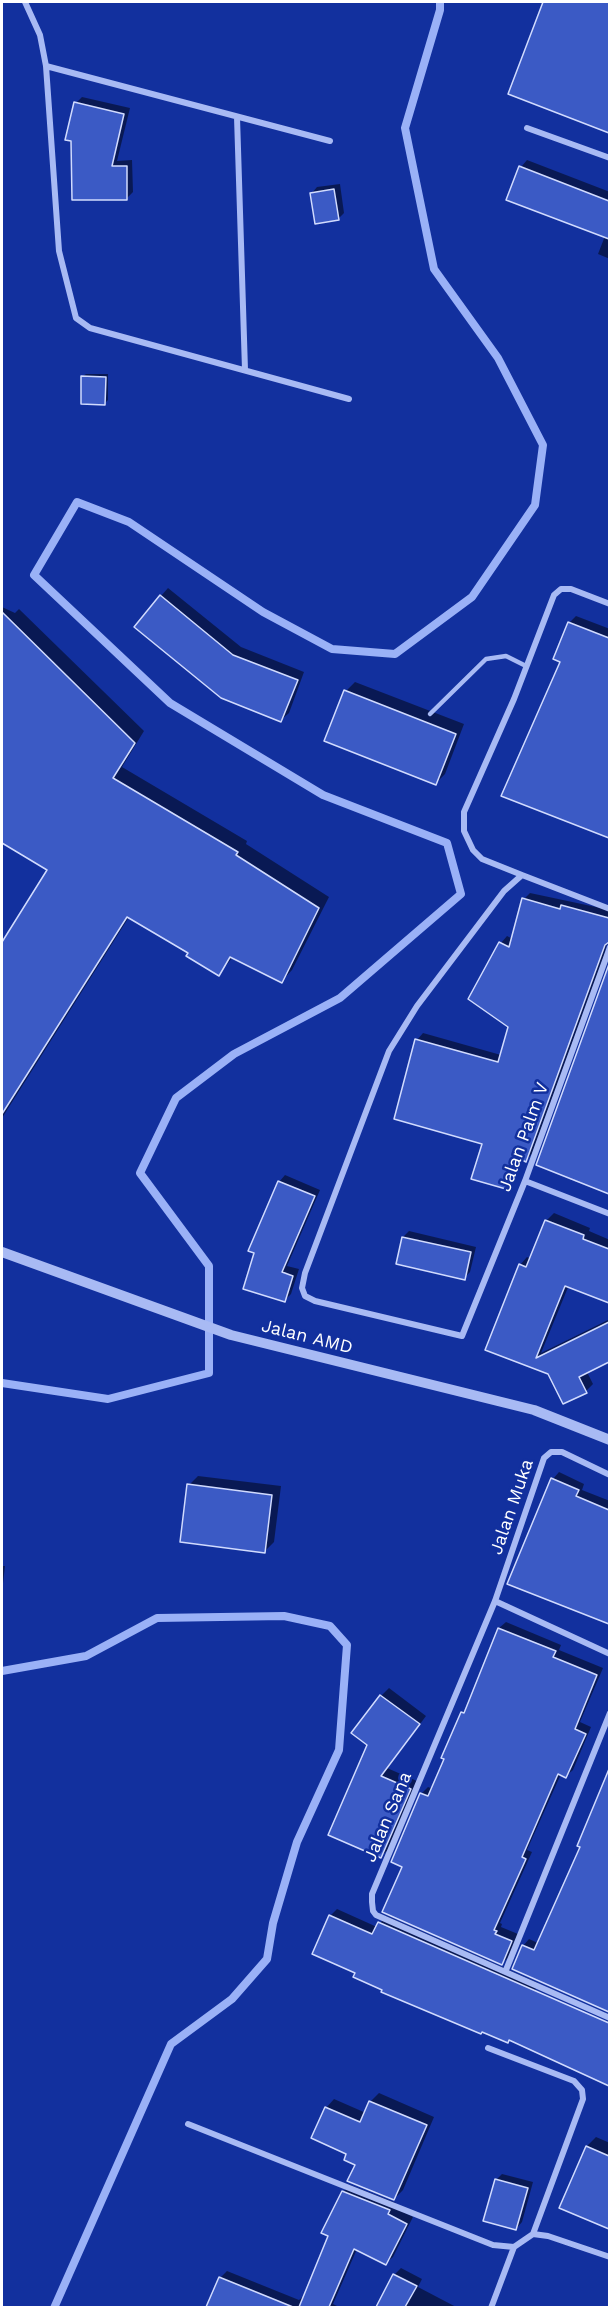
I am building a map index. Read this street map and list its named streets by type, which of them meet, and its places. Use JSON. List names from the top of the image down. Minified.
{"streets":{"street":["Jalan Palm V","Jalan AMD","Jalan Muka","Jalan Sana"]},"crossings":[["Jalan Muka","Jalan Sana"]]}
